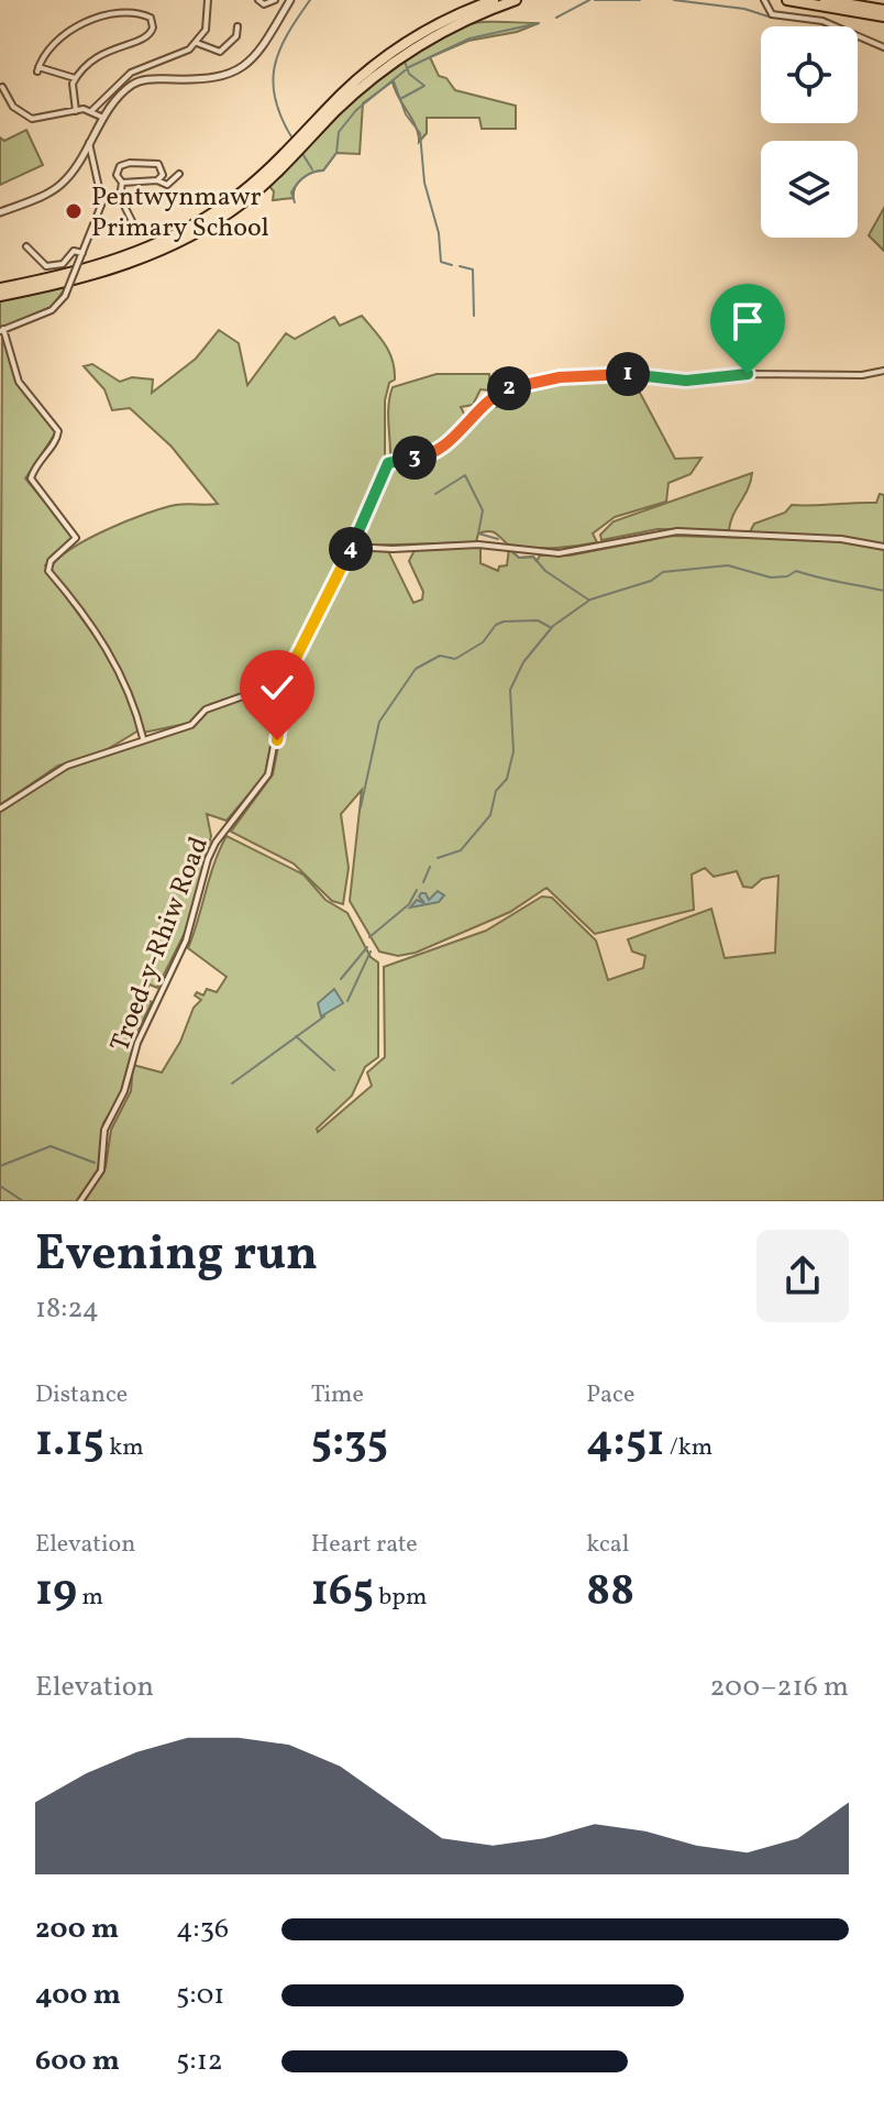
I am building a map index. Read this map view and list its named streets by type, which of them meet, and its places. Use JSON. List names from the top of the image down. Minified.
{"streets":{"street":["Troed-y-Rhiw Road"]},"places":["Pentwynmawr Primary School"],"page":{"pins":["1","2","3","4"],"heading":["Evening run","18:24"],"stats":[["Distance","1.15 km"],["Time","5:35"],["Pace","4:51 /km"],["Elevation","19 m"],["Heart rate","165 bpm"],["kcal","88"]],"chart":["Elevation","200–216 m"],"list":[{"name":"200 m","note":"4:36"},{"name":"400 m","note":"5:01"},{"name":"600 m","note":"5:12"}]}}
